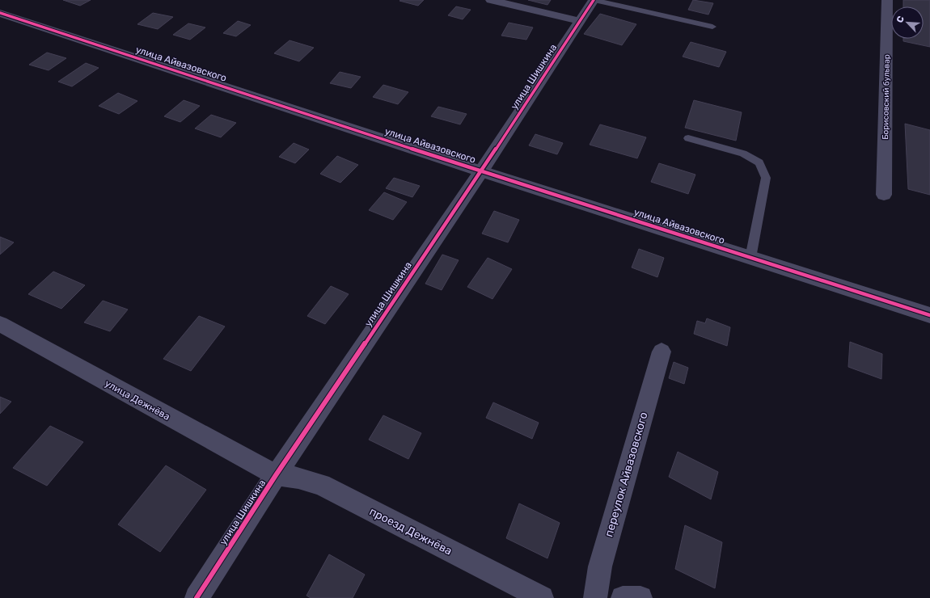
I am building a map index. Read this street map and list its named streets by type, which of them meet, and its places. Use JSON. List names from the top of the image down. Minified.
{"streets":{"street":["улица Айвазовского","улица Шишкина","Борисовский бульвар","улица Дежнёва","переулок Айвазовского","проезд Дежнёва"]},"crossings":[["улица Айвазовского","улица Шишкина"],["улица Шишкина","улица Дежнёва"],["улица Шишкина","проезд Дежнёва"],["улица Дежнёва","проезд Дежнёва"]],"north":"top left"}
